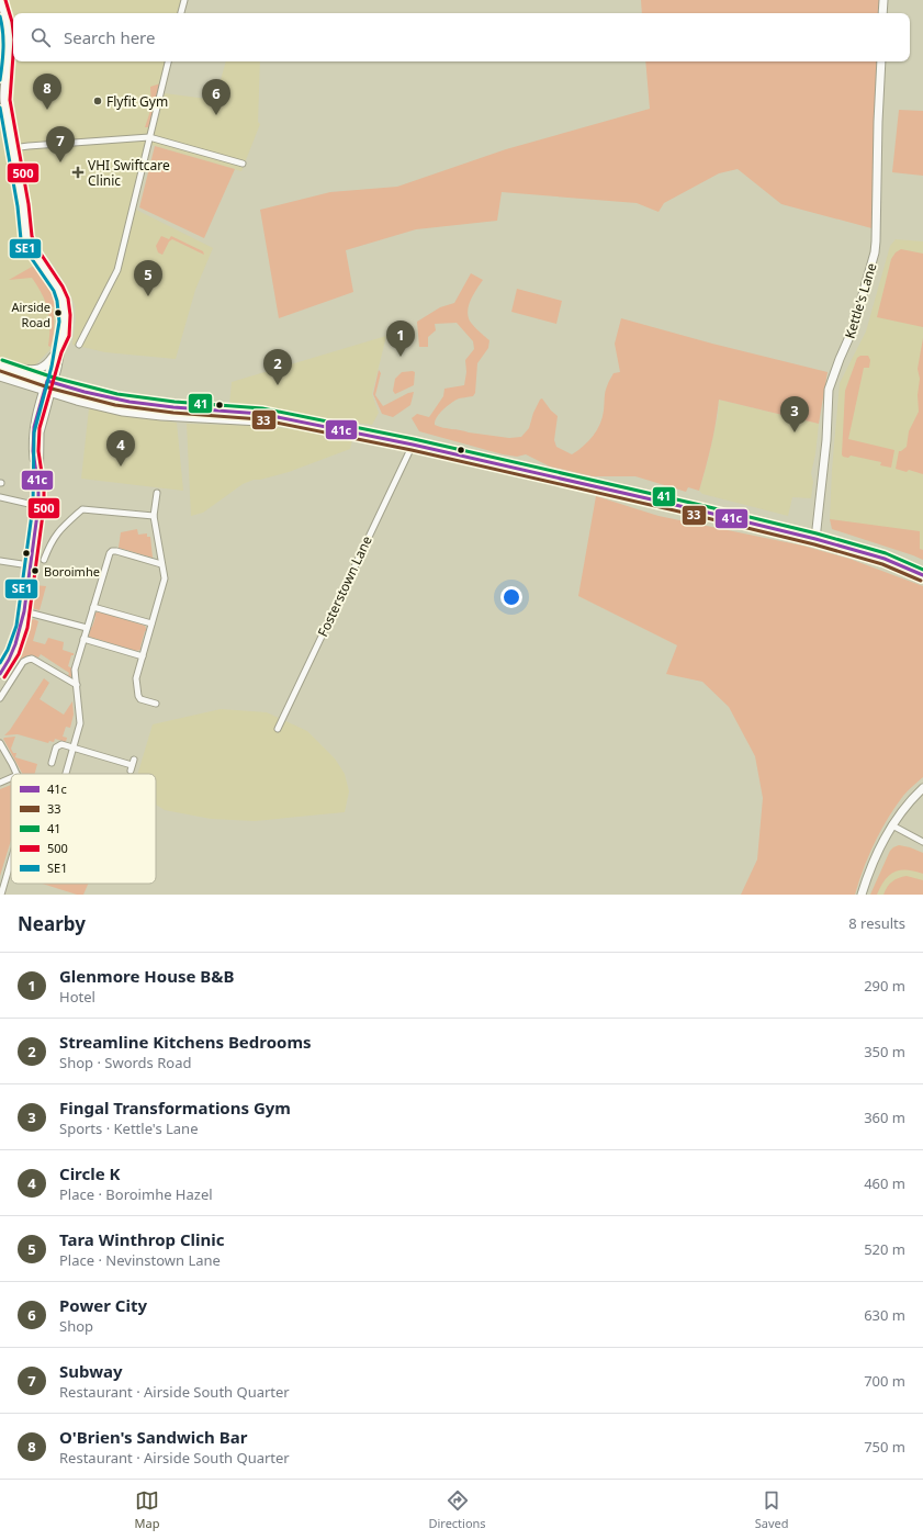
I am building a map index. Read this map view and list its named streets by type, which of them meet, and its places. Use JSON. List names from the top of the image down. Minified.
{"streets":{"street":["Kettle's Lane","Fosterstown Lane"]},"places":{"other":["Flyfit Gym","Airside Road","Boroimhe"],"health":["VHI Swiftcare Clinic"]},"lines":["transit line 500","transit line SE1","transit line 41","transit line 33","transit line 41c"],"legend":["41c","33","41","500","SE1"],"page":{"search":"Search here","pins":["8","6","7","5","1","2","3","4"],"heading":["Nearby","8 results"],"list":[{"mark":"1","name":"Glenmore House B&B","note":"Hotel","value":"290 m"},{"mark":"2","name":"Streamline Kitchens Bedrooms","note":"Shop · Swords Road","value":"350 m"},{"mark":"3","name":"Fingal Transformations Gym","note":"Sports · Kettle's Lane","value":"360 m"},{"mark":"4","name":"Circle K","note":"Place · Boroimhe Hazel","value":"460 m"},{"mark":"5","name":"Tara Winthrop Clinic","note":"Place · Nevinstown Lane","value":"520 m"},{"mark":"6","name":"Power City","note":"Shop","value":"630 m"},{"mark":"7","name":"Subway","note":"Restaurant · Airside South Quarter","value":"700 m"},{"mark":"8","name":"O'Brien's Sandwich Bar","note":"Restaurant · Airside South Quarter","value":"750 m"}],"nav":["Map","Directions","Saved"]}}
